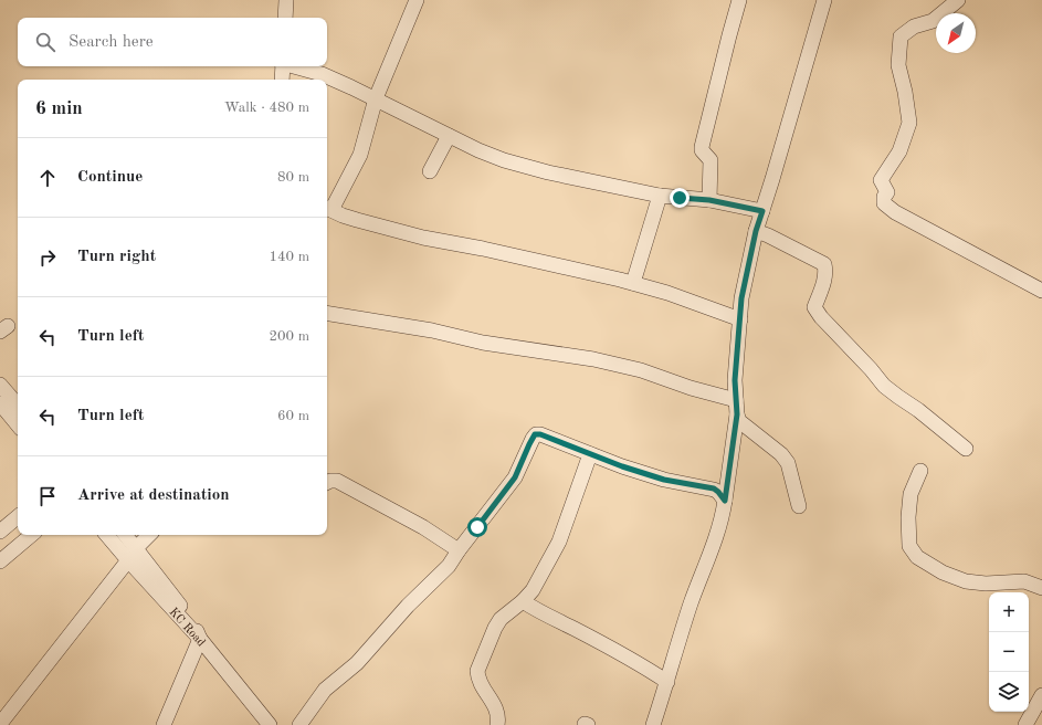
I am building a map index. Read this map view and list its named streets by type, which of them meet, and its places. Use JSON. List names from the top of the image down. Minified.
{"streets":{"street":["KC Road"]},"north":"bottom left","page":{"search":"Search here","heading":["6 min","Walk · 480 m"],"list":[["Continue","80 m"],["Turn right","140 m"],["Turn left","200 m"],["Turn left","60 m"],"Arrive at destination"],"map_buttons":["+","−"]}}
